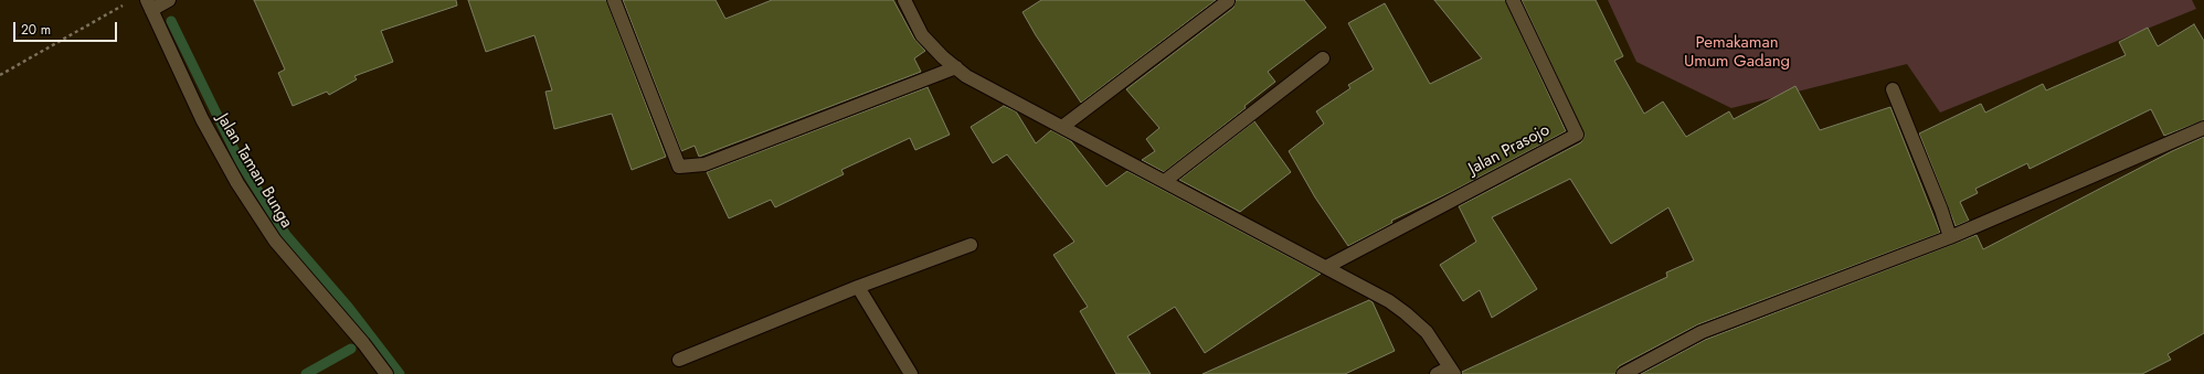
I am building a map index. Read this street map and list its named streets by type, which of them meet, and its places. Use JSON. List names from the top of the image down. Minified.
{"streets":{"street":["Jalan Prasojo","Jalan Taman Bunga"]},"parks":["Pemakaman Umum Gadang"],"scale_bar":"20 m"}
